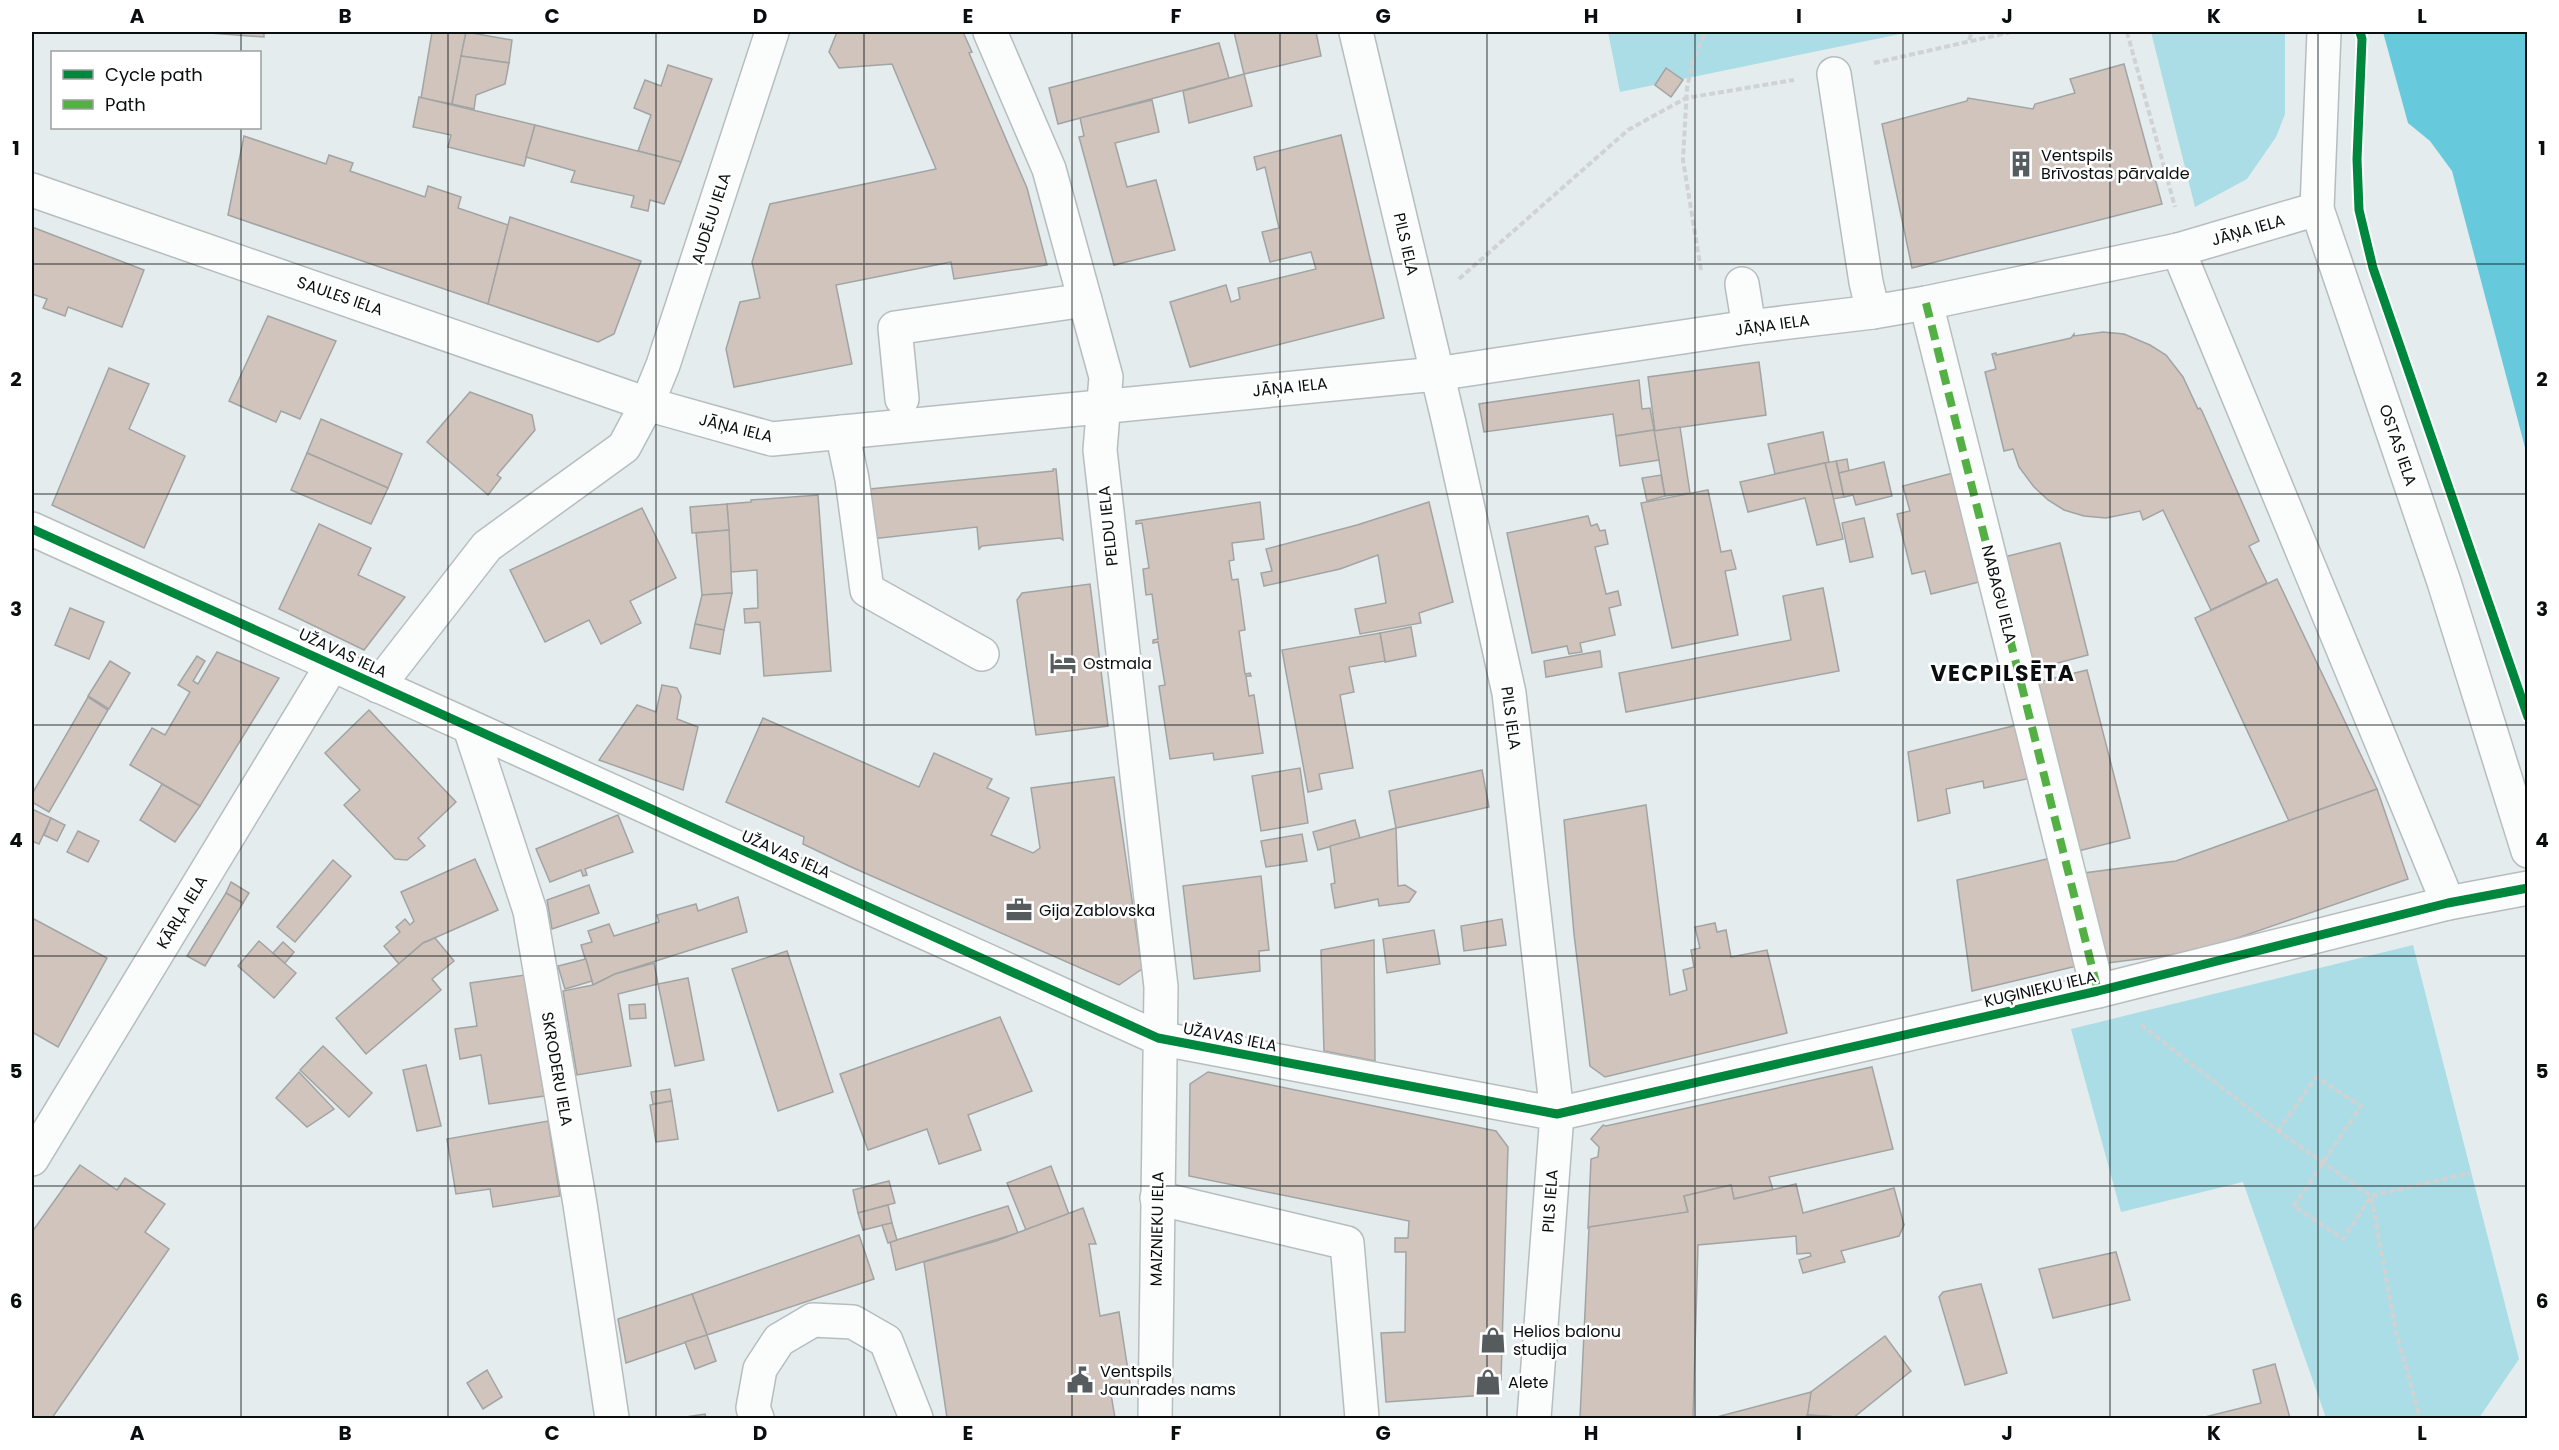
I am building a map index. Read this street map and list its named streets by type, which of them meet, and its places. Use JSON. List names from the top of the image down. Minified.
{"streets":{"street":["AUDĒJU IELA","JĀŅA IELA","PILS IELA","SAULES IELA","OSTAS IELA","PELDU IELA","NABAGU IELA","UŽAVAS IELA","KĀRĻA IELA","KUĢINIEKU IELA","SKRODERU IELA","MAIZNIEKU IELA"]},"crossings":[["AUDĒJU IELA","JĀŅA IELA"],["AUDĒJU IELA","SAULES IELA"],["JĀŅA IELA","PILS IELA"],["JĀŅA IELA","SAULES IELA"],["JĀŅA IELA","OSTAS IELA"],["JĀŅA IELA","PELDU IELA"],["JĀŅA IELA","NABAGU IELA"],["PILS IELA","UŽAVAS IELA"],["PILS IELA","KUĢINIEKU IELA"],["PELDU IELA","UŽAVAS IELA"],["PELDU IELA","MAIZNIEKU IELA"],["NABAGU IELA","KUĢINIEKU IELA"],["UŽAVAS IELA","KĀRĻA IELA"],["UŽAVAS IELA","KUĢINIEKU IELA"],["UŽAVAS IELA","SKRODERU IELA"],["UŽAVAS IELA","MAIZNIEKU IELA"]],"districts":["VECPILSĒTA"],"places":{"building":["Ventspils Brīvostas pārvalde"],"hotel":["Ostmala"],"office":["Gija Zablovska"],"shop":["Helios balonu studija","Alete"],"public building":["Ventspils Jaunrades nams"]},"legend":["Cycle path","Path"],"grid":{"columns":["A","B","C","D","E","F","G","H","I","J","K","L"],"rows":["1","2","3","4","5","6"]}}
